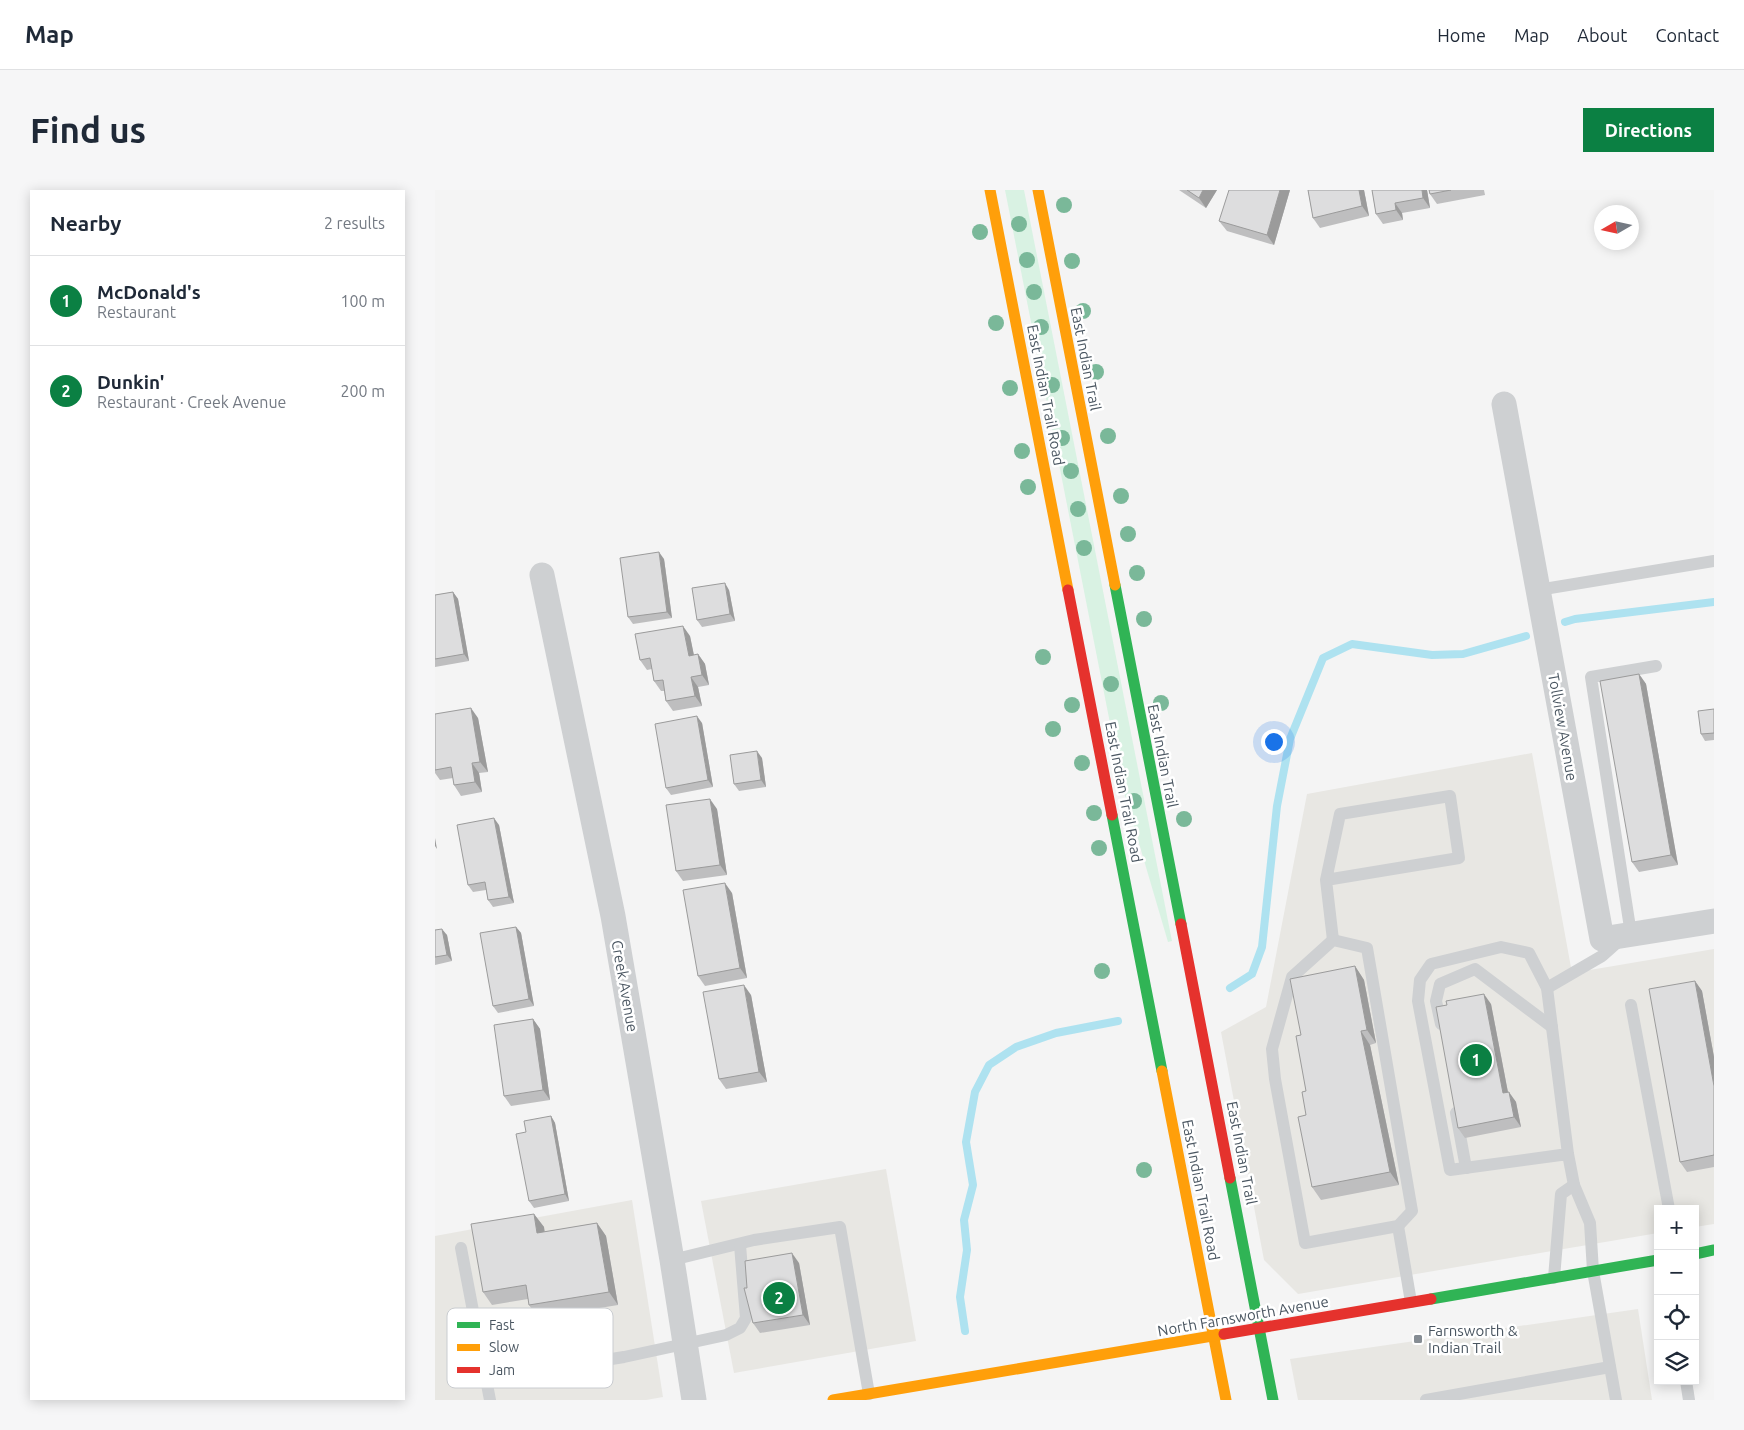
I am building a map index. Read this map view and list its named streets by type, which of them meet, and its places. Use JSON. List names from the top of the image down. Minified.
{"streets":{"main road":["East Indian Trail","East Indian Trail Road","North Farnsworth Avenue"],"street":["Tollview Avenue","Creek Avenue"]},"crossings":[["East Indian Trail","North Farnsworth Avenue"],["East Indian Trail Road","North Farnsworth Avenue"]],"places":{"transit":["Farnsworth & Indian Trail"]},"legend":["Fast","Slow","Jam"],"north":"left","page":{"header":"Map","nav":["Home","Map","About","Contact"],"buttons":"Directions","title":"Find us","heading":["Nearby","2 results"],"list":[{"mark":"1","name":"McDonald's","note":"Restaurant","value":"100 m"},{"mark":"2","name":"Dunkin'","note":"Restaurant · Creek Avenue","value":"200 m"}],"pins":["1","2"],"map_buttons":["+","−"]}}
